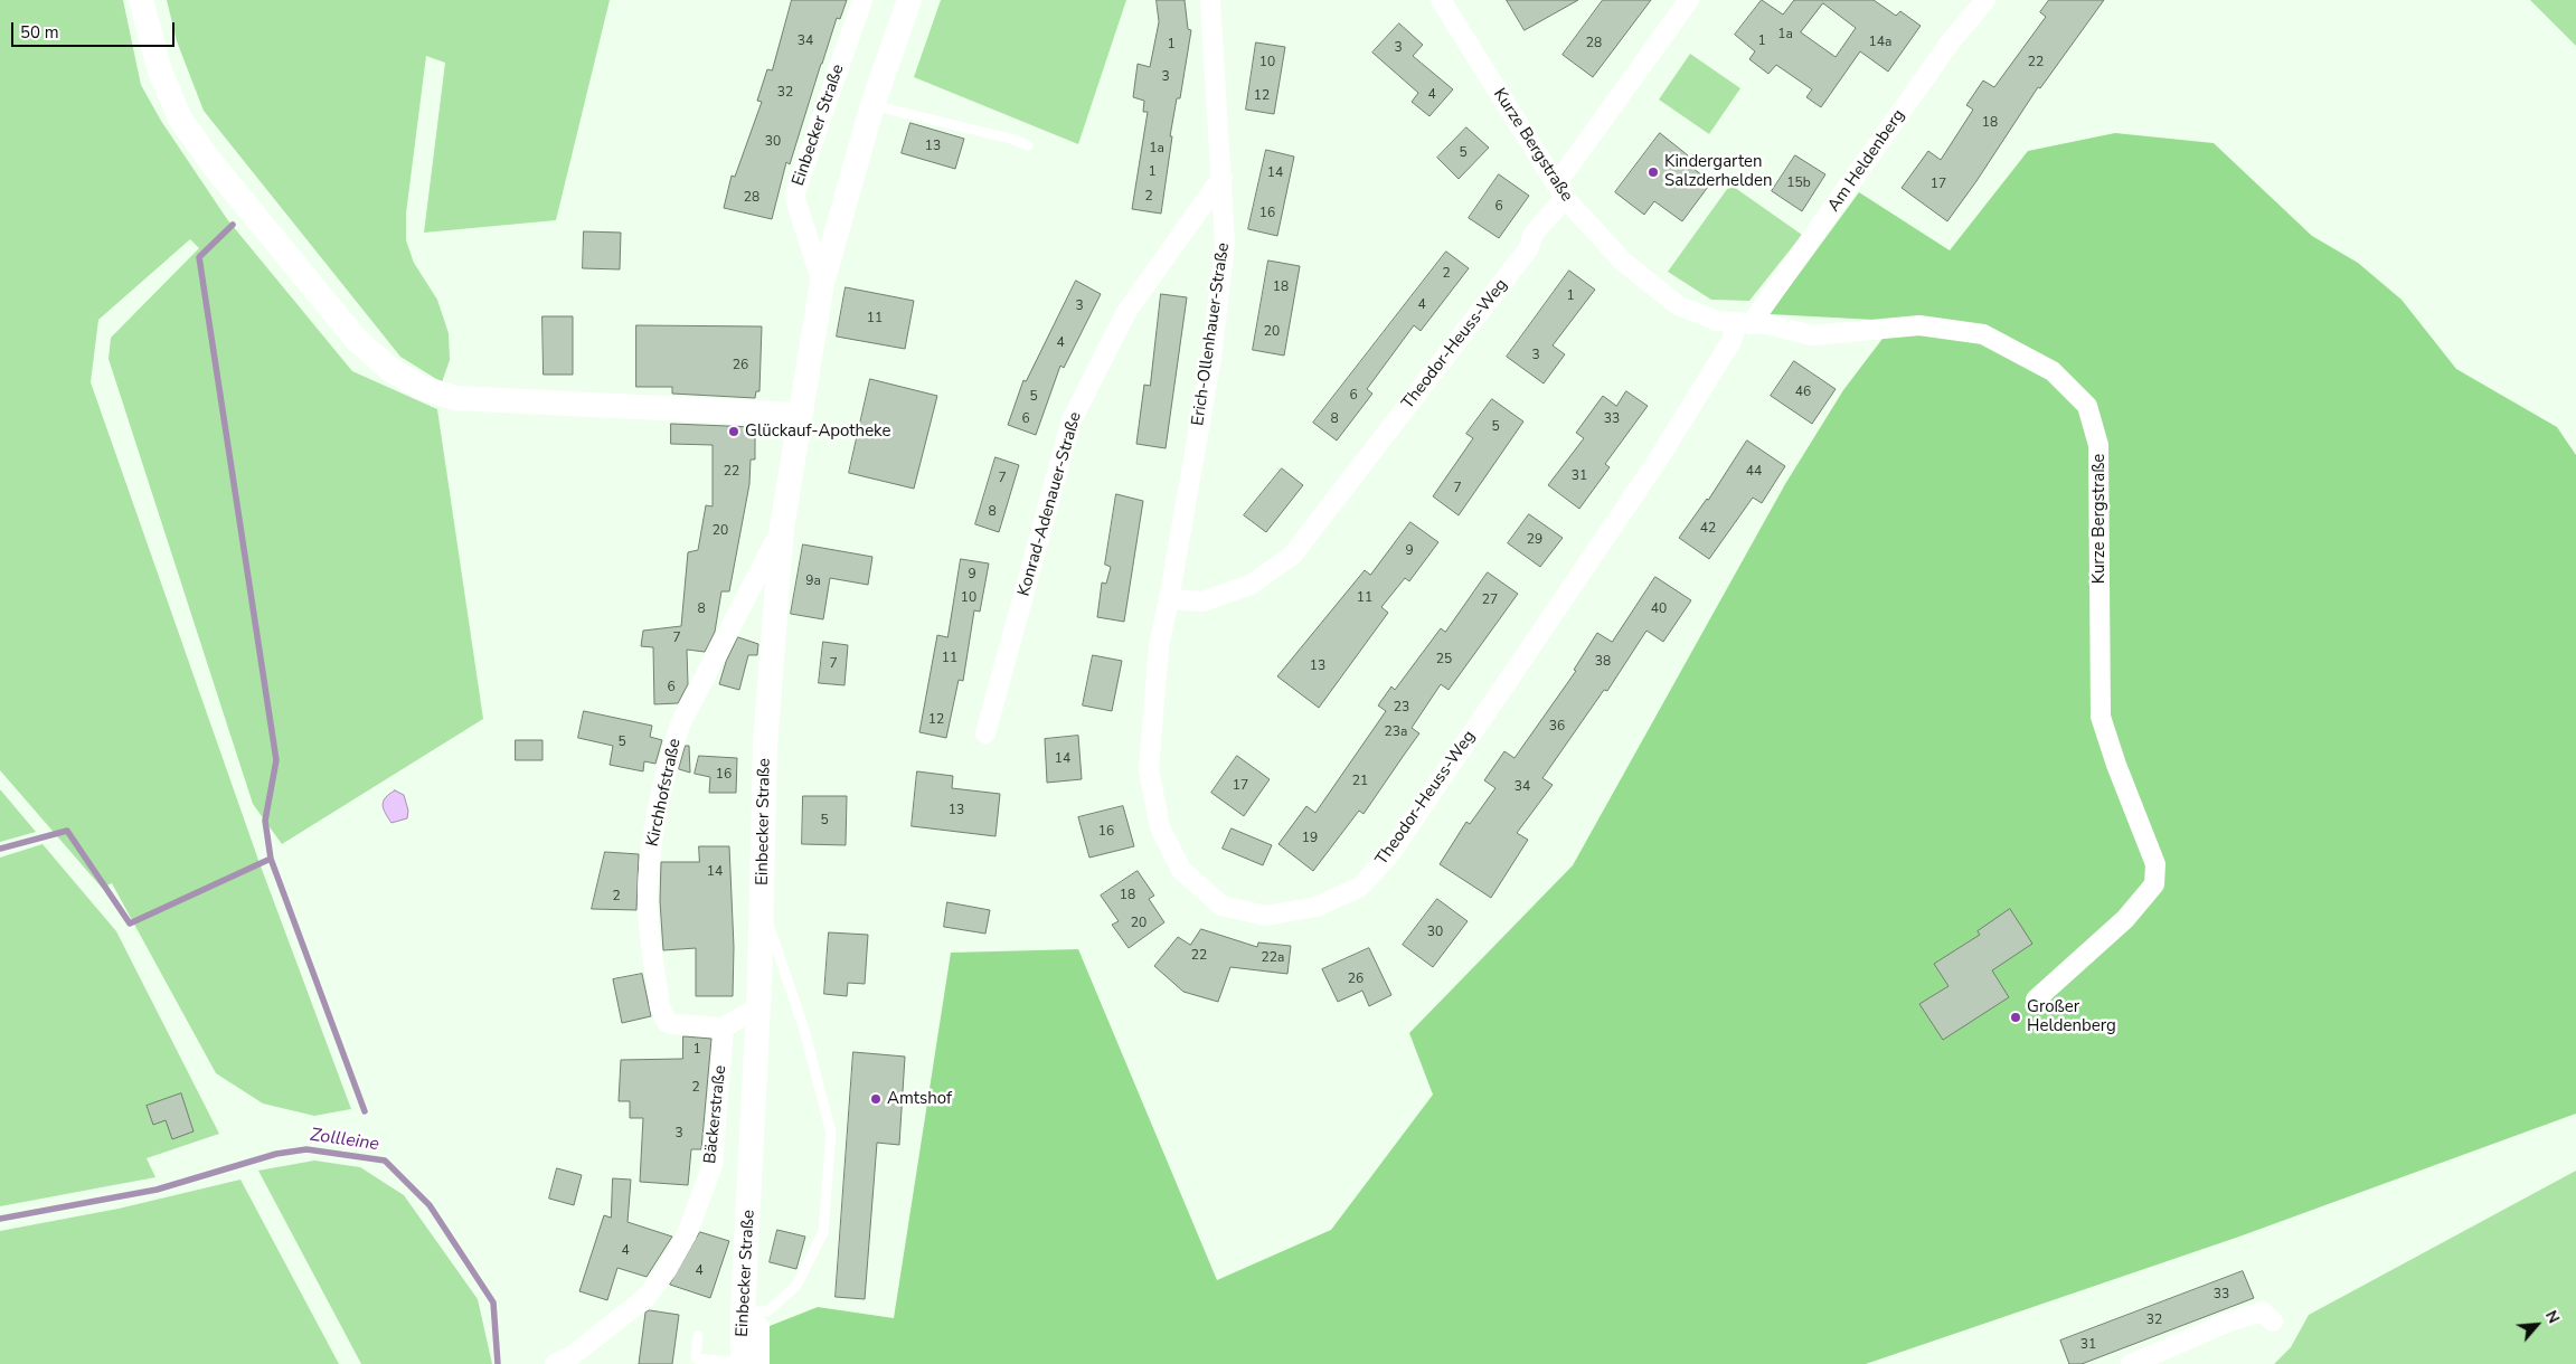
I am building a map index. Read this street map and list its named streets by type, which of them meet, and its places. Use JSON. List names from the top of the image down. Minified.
{"streets":{"street":["Einbecker Straße","Kurze Bergstraße","Am Heldenberg","Erich-Ollenhauer-Straße","Theodor-Heuss-Weg","Konrad-Adenauer-Straße","Kirchhofstraße","Bäckerstraße"]},"crossings":[["Einbecker Straße","Kirchhofstraße"],["Kurze Bergstraße","Am Heldenberg"],["Kurze Bergstraße","Theodor-Heuss-Weg"],["Am Heldenberg","Theodor-Heuss-Weg"],["Erich-Ollenhauer-Straße","Theodor-Heuss-Weg"],["Erich-Ollenhauer-Straße","Konrad-Adenauer-Straße"],["Kirchhofstraße","Bäckerstraße"]],"water":["Zollleine"],"places":["Kindergarten Salzderhelden","Glückauf-Apotheke","Großer Heldenberg","Amtshof"],"house_numbers":["1a","34","1","14a","28","1","3","10","22","3","32","4","12","18","30","13","1a","5","1","14","15b","17","2","28","6","16","2","18","1","4","3","11","20","4","3","26","46","6","5","6","8","33","5","22","44","31","7","7","8","42","20","29","9","9","9a","10","11","27","8","40","7","11","25","38","7","13","6","23","12","36","23a","5","14","16","21","17","34","13","5","16","19","14","18","2","20","30","22","22a","26","1","2","3","4","4","33","32","31"],"scale_bar":"50 m","north":"top right"}
